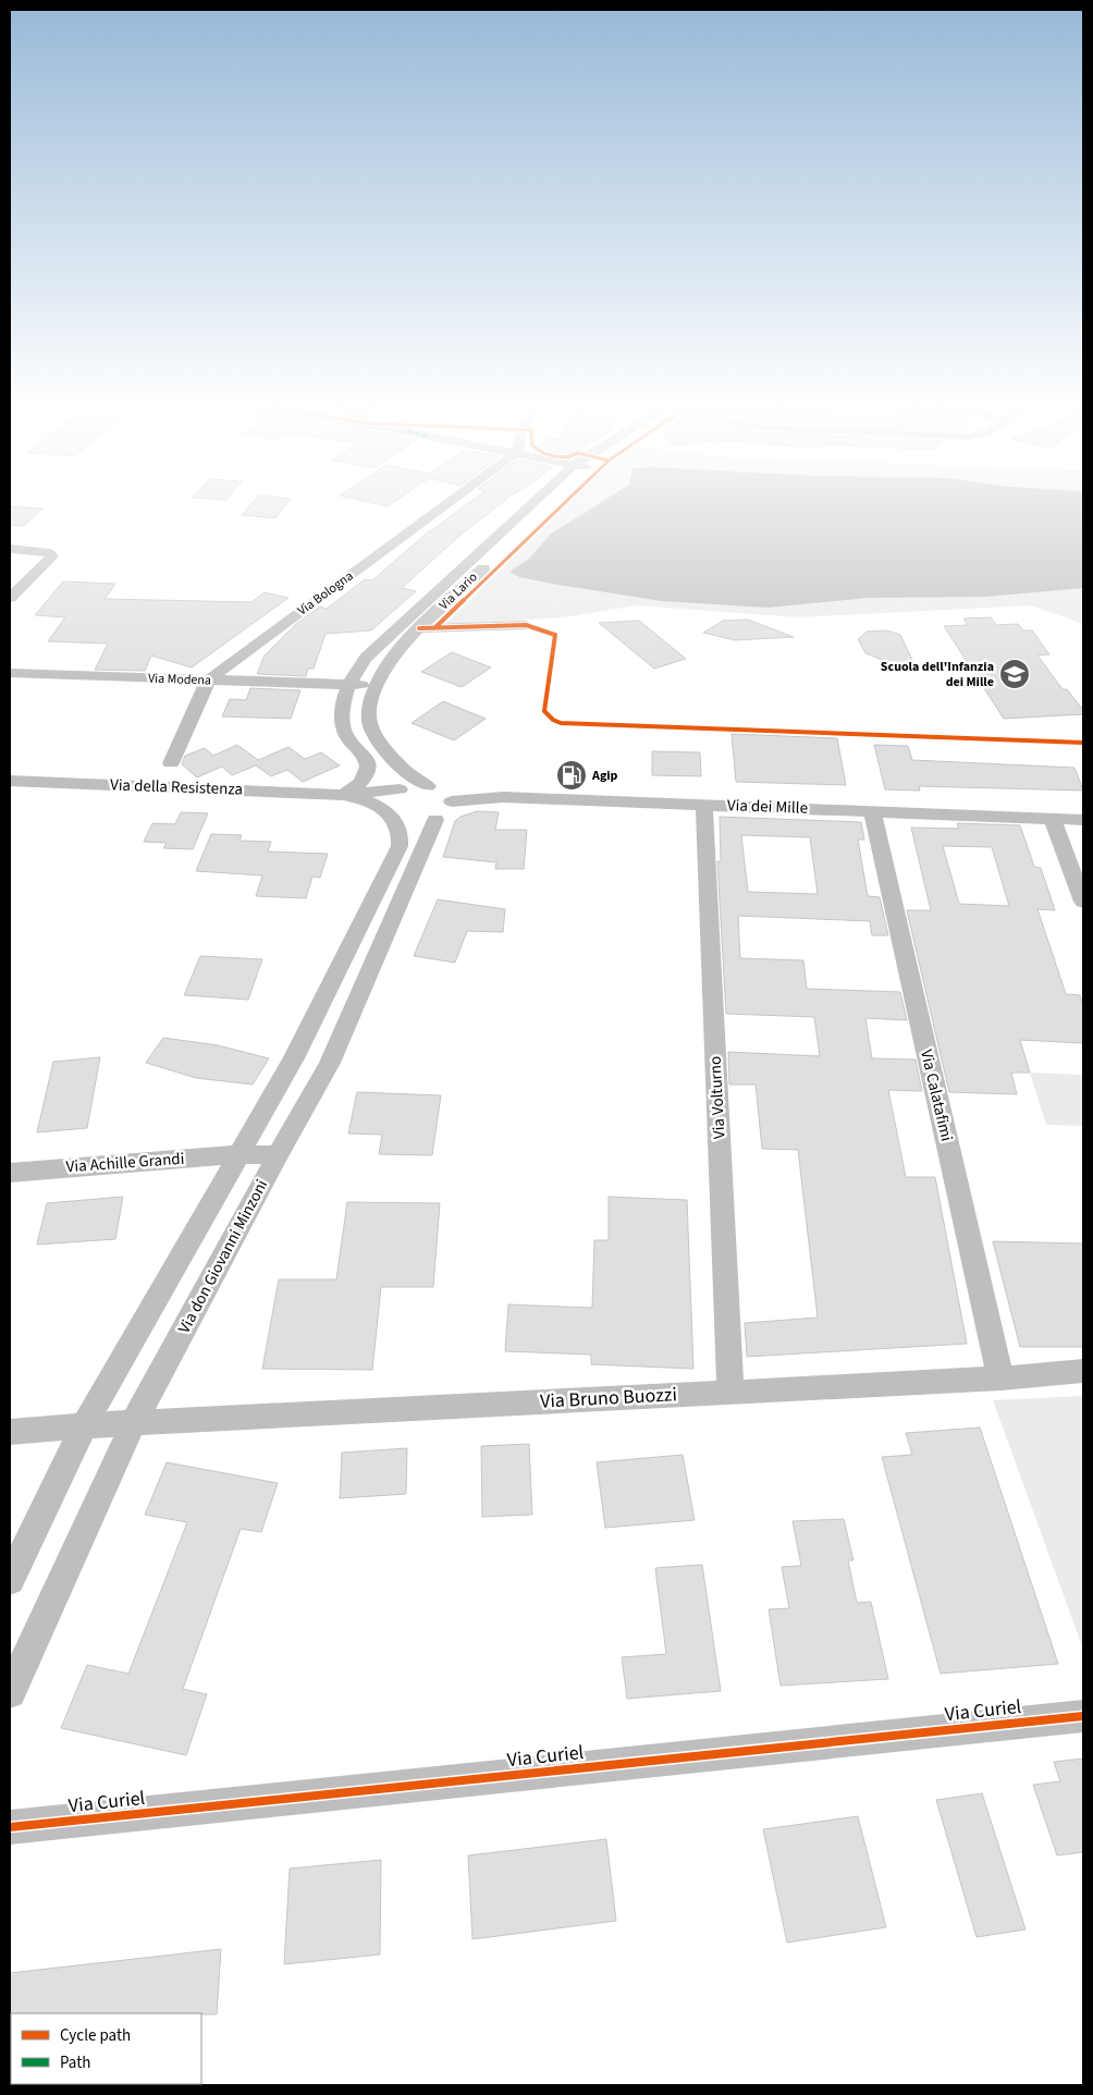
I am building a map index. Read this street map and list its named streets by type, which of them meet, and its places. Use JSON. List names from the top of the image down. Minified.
{"streets":{"street":["Via Lario","Via Bologna","Via Modena","Via della Resistenza","Via dei Mille","Via Calatafimi","Via Volturno","Via Achille Grandi","Via don Giovanni Minzoni","Via Bruno Buozzi","Via Curiel"]},"crossings":[["Via Lario","Via Modena"],["Via Lario","Via della Resistenza"],["Via Lario","Via dei Mille"],["Via Lario","Via don Giovanni Minzoni"],["Via Bologna","Via Modena"],["Via della Resistenza","Via dei Mille"],["Via della Resistenza","Via don Giovanni Minzoni"],["Via dei Mille","Via Calatafimi"],["Via dei Mille","Via Volturno"],["Via dei Mille","Via don Giovanni Minzoni"],["Via Calatafimi","Via Bruno Buozzi"],["Via Volturno","Via Bruno Buozzi"],["Via Achille Grandi","Via don Giovanni Minzoni"],["Via don Giovanni Minzoni","Via Bruno Buozzi"]],"places":{"school or university":["Scuola dell'Infanzia dei Mille"],"fuel station":["Agip"]},"legend":["Cycle path","Path"]}
